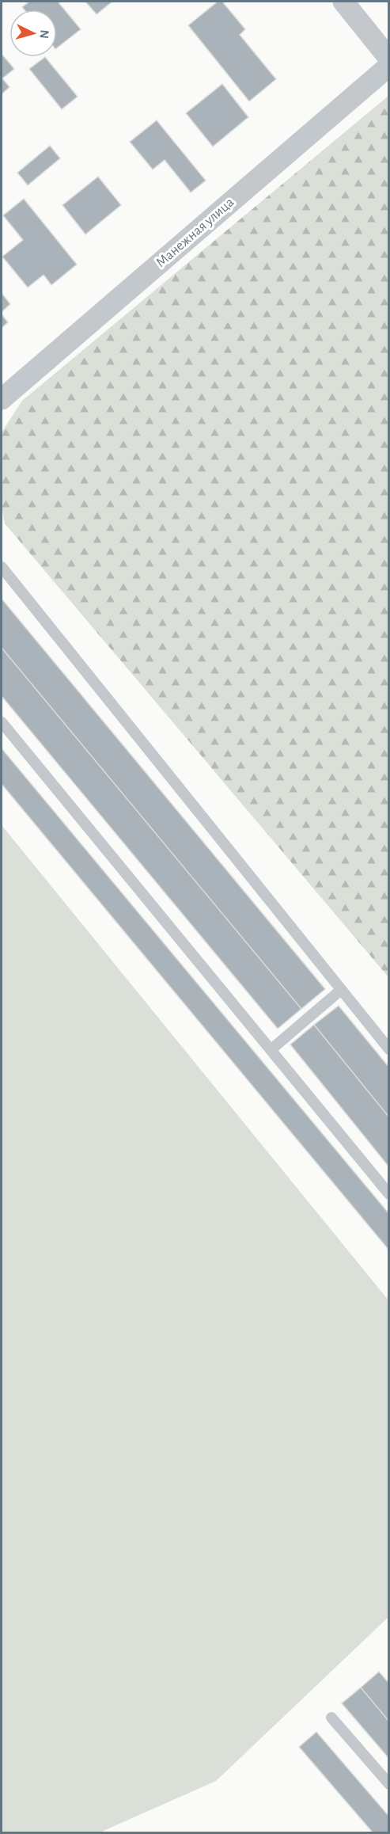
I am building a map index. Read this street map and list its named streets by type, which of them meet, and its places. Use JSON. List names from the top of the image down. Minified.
{"streets":{"street":["Манежная улица"]},"north":"right"}
